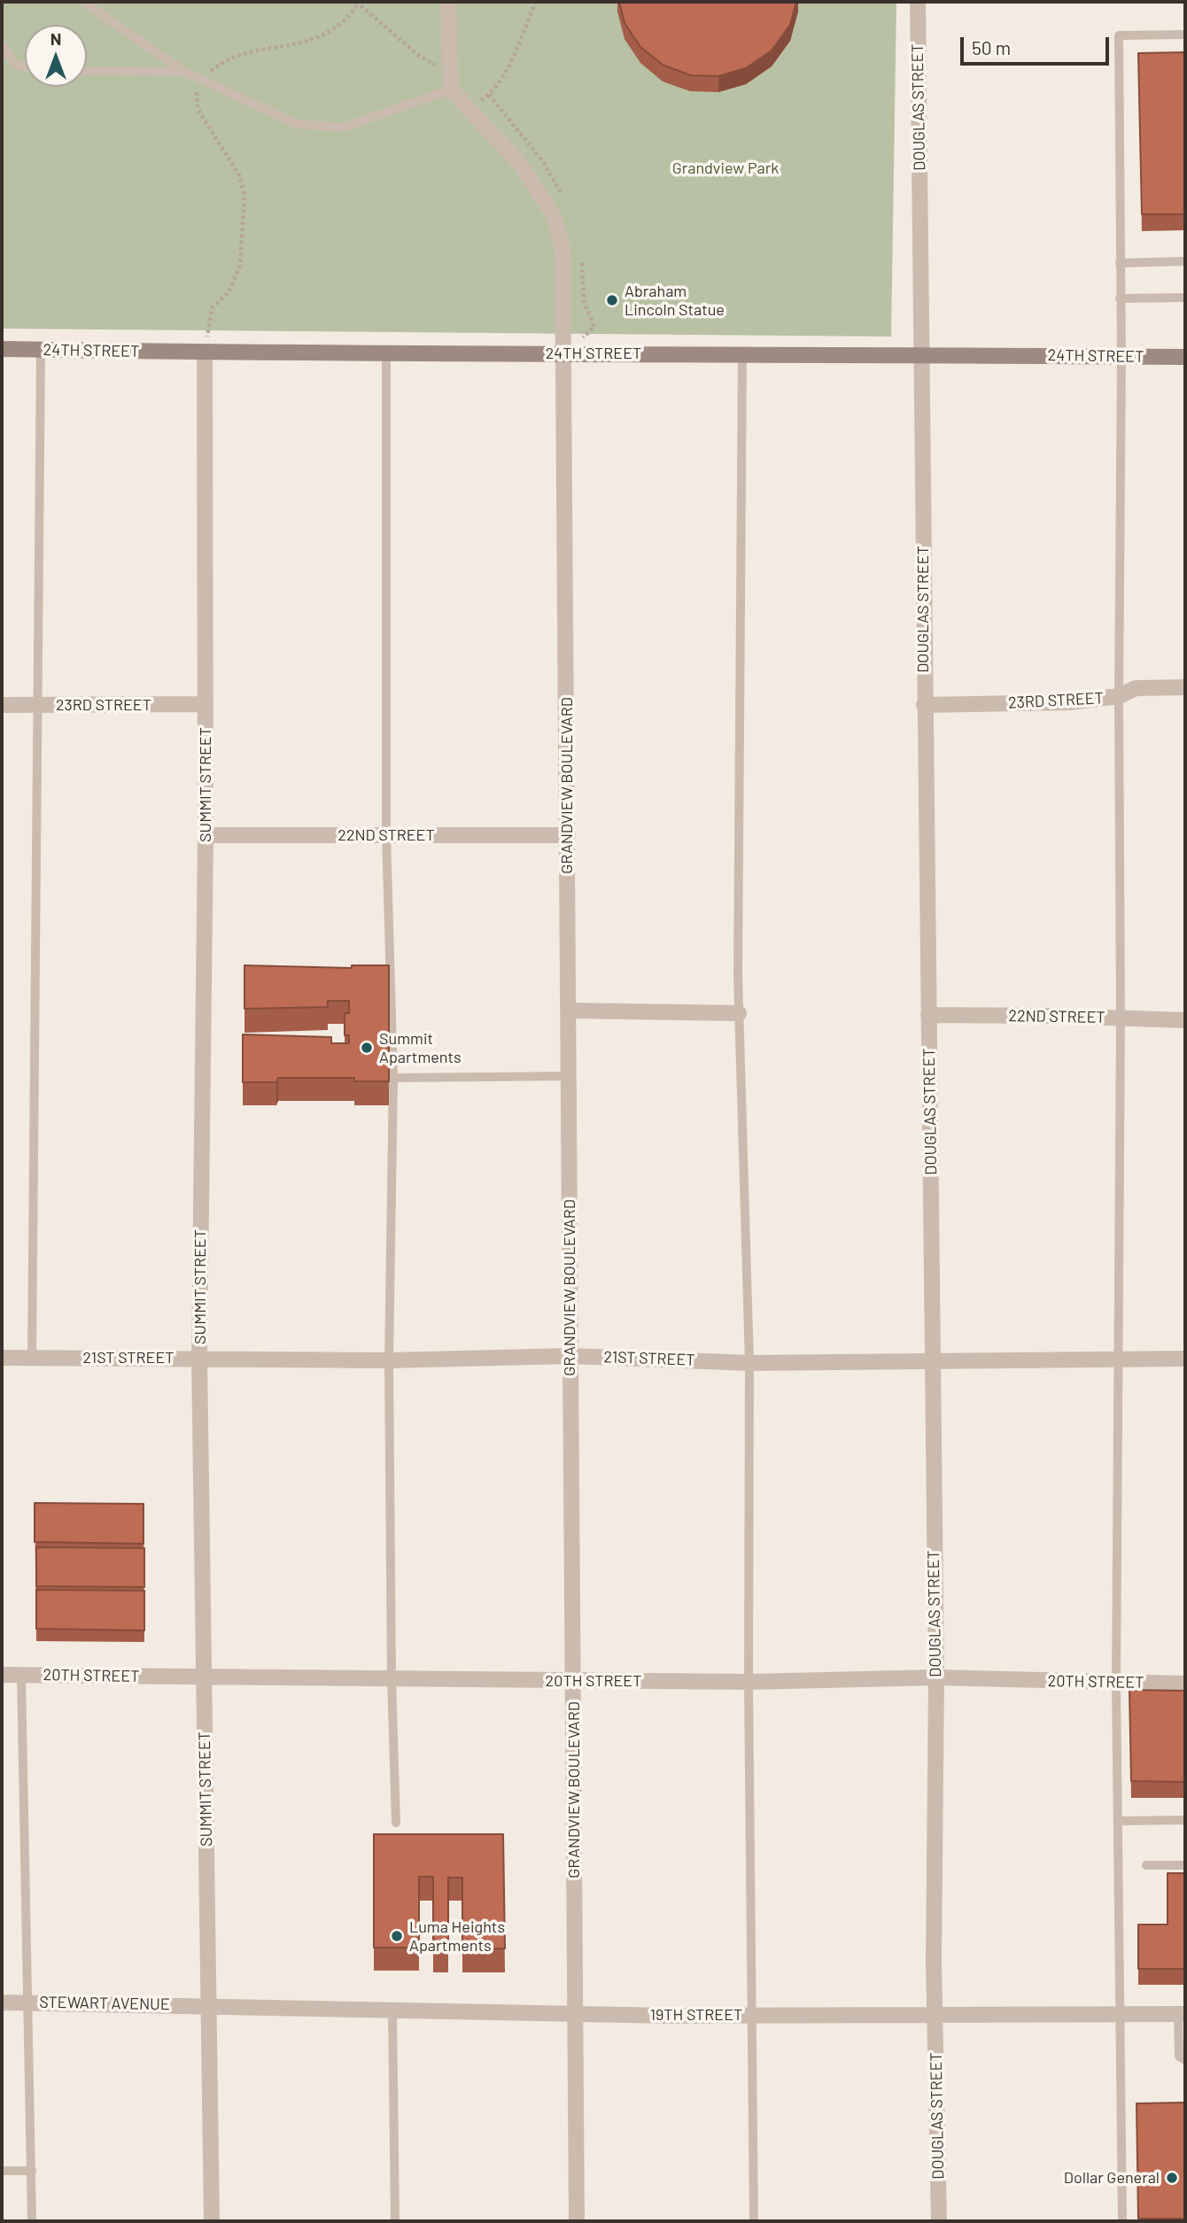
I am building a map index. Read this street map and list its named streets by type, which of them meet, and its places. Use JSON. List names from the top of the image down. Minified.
{"streets":{"street":["DOUGLAS STREET","24TH STREET","23RD STREET","SUMMIT STREET","GRANDVIEW BOULEVARD","22ND STREET","21ST STREET","20TH STREET","STEWART AVENUE","19TH STREET"]},"crossings":[["DOUGLAS STREET","24TH STREET"],["DOUGLAS STREET","23RD STREET"],["DOUGLAS STREET","22ND STREET"],["DOUGLAS STREET","21ST STREET"],["DOUGLAS STREET","20TH STREET"],["DOUGLAS STREET","19TH STREET"],["24TH STREET","SUMMIT STREET"],["24TH STREET","GRANDVIEW BOULEVARD"],["23RD STREET","SUMMIT STREET"],["SUMMIT STREET","22ND STREET"],["SUMMIT STREET","21ST STREET"],["SUMMIT STREET","20TH STREET"],["SUMMIT STREET","STEWART AVENUE"],["SUMMIT STREET","19TH STREET"],["GRANDVIEW BOULEVARD","22ND STREET"],["GRANDVIEW BOULEVARD","21ST STREET"],["GRANDVIEW BOULEVARD","20TH STREET"],["GRANDVIEW BOULEVARD","19TH STREET"],["STEWART AVENUE","19TH STREET"]],"parks":["Grandview Park"],"places":["Abraham Lincoln Statue","Summit Apartments","Luma Heights Apartments","Dollar General"],"scale_bar":"50 m","north":"top"}
